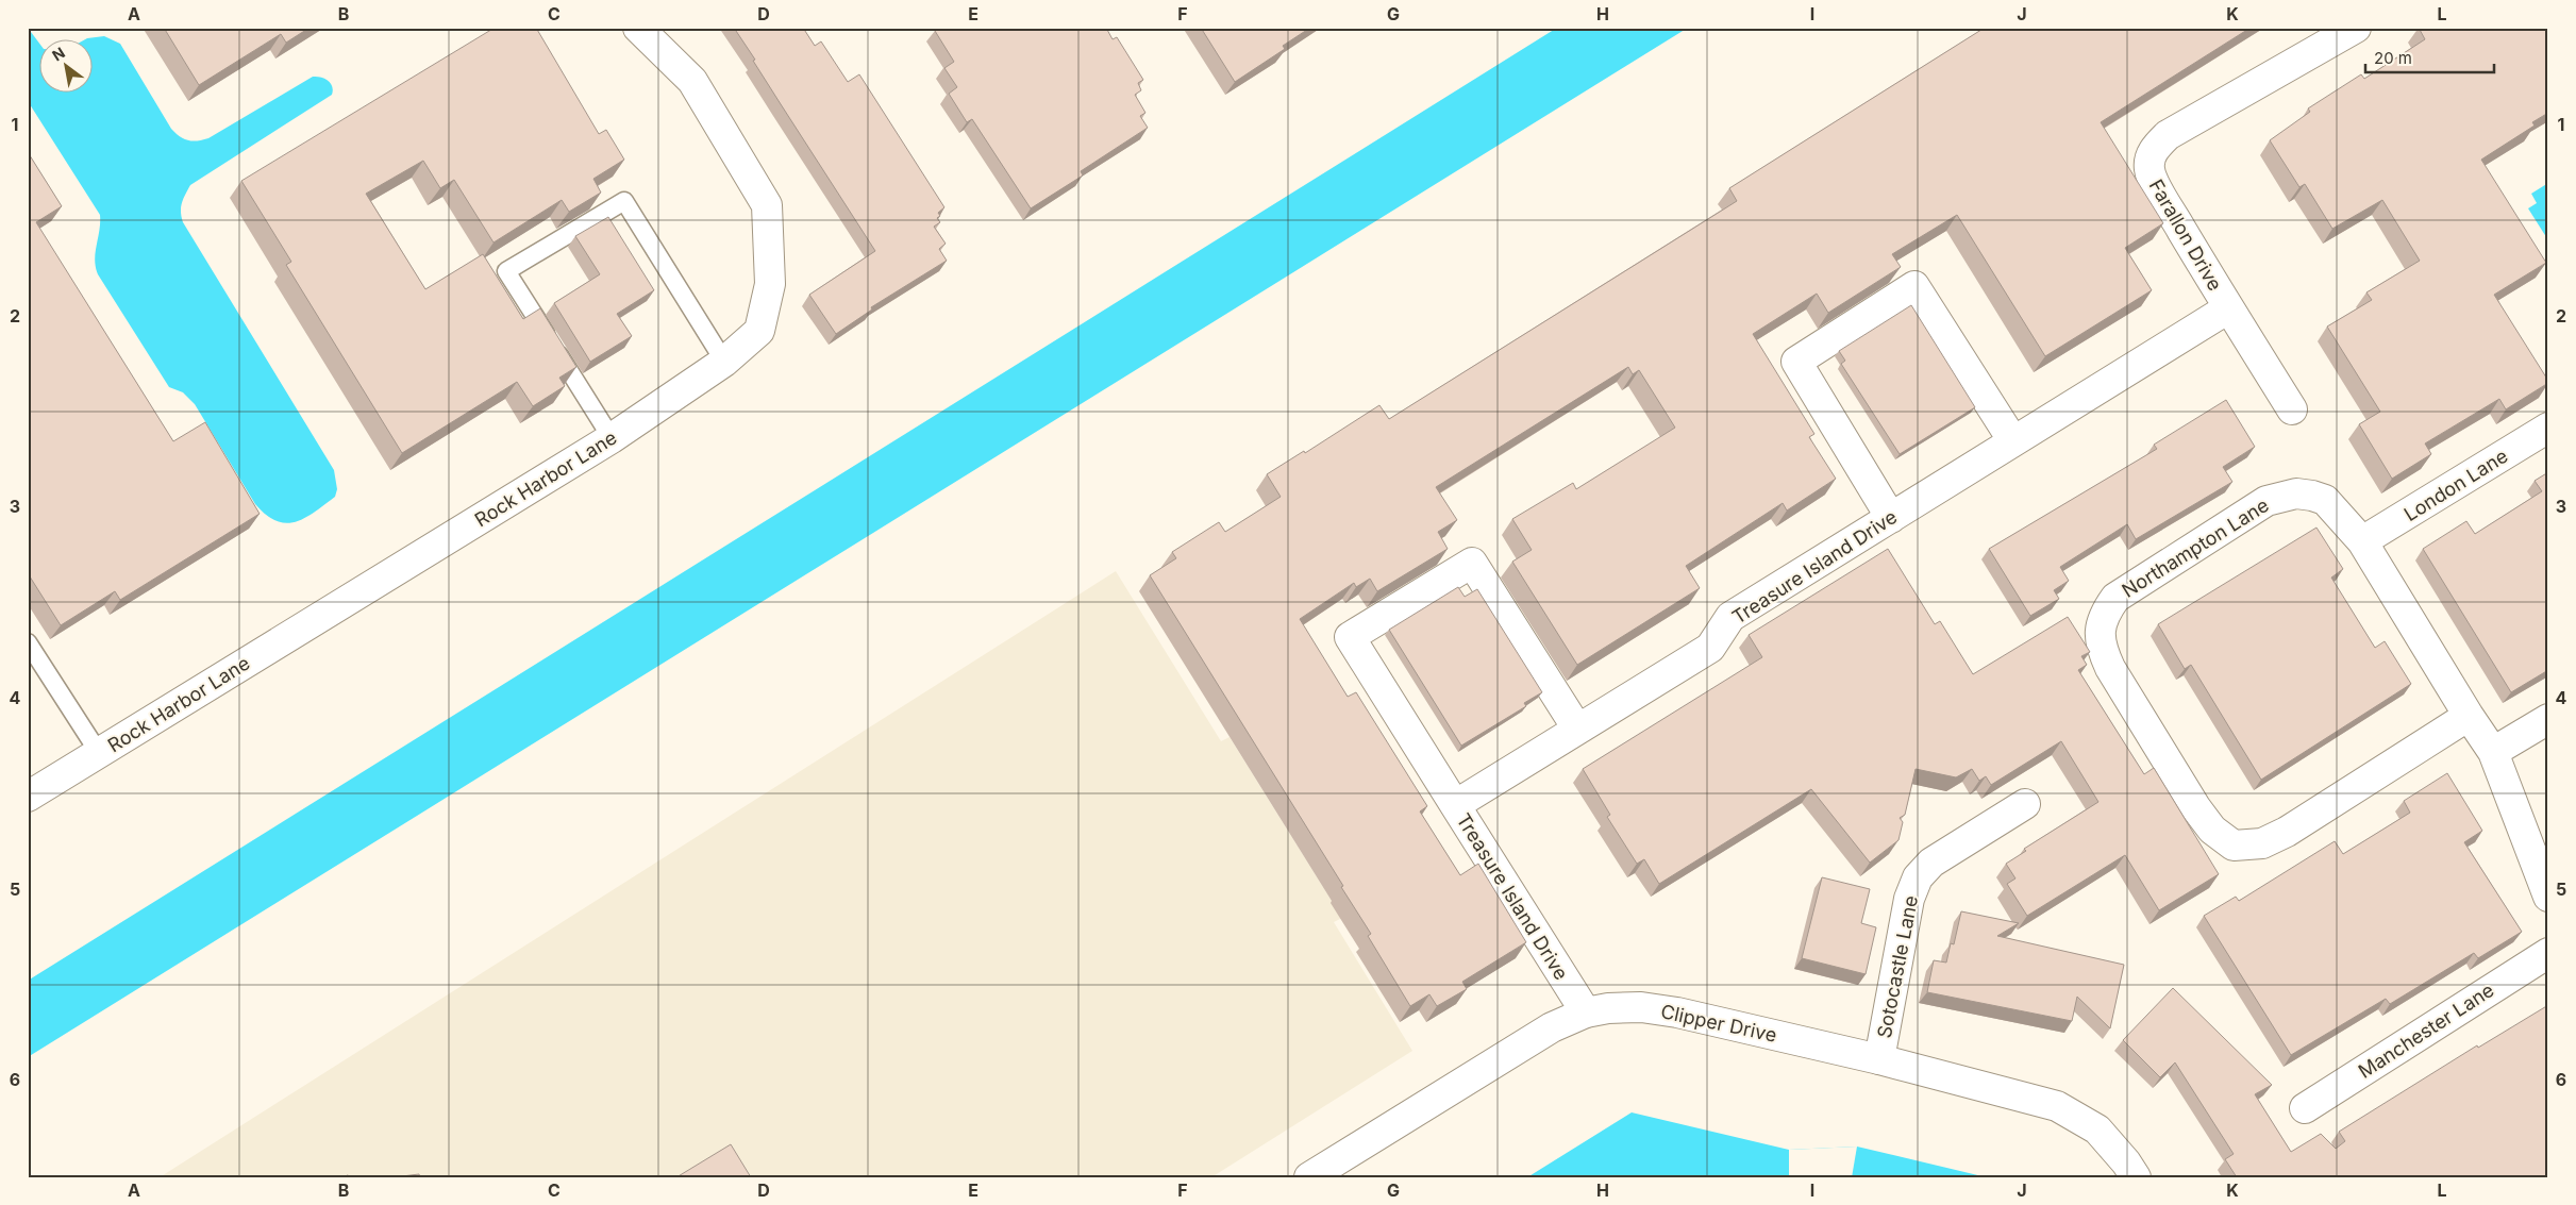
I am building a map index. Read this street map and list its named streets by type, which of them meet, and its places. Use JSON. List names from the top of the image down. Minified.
{"streets":{"street":["Farallon Drive","Rock Harbor Lane","London Lane","Northampton Lane","Treasure Island Drive","Sotocastle Lane","Clipper Drive","Manchester Lane"]},"crossings":[["Farallon Drive","Treasure Island Drive"],["London Lane","Northampton Lane"],["Treasure Island Drive","Clipper Drive"],["Sotocastle Lane","Clipper Drive"]],"scale_bar":"20 m","north":"top left","grid":{"columns":["A","B","C","D","E","F","G","H","I","J","K","L"],"rows":["1","2","3","4","5","6"]}}
